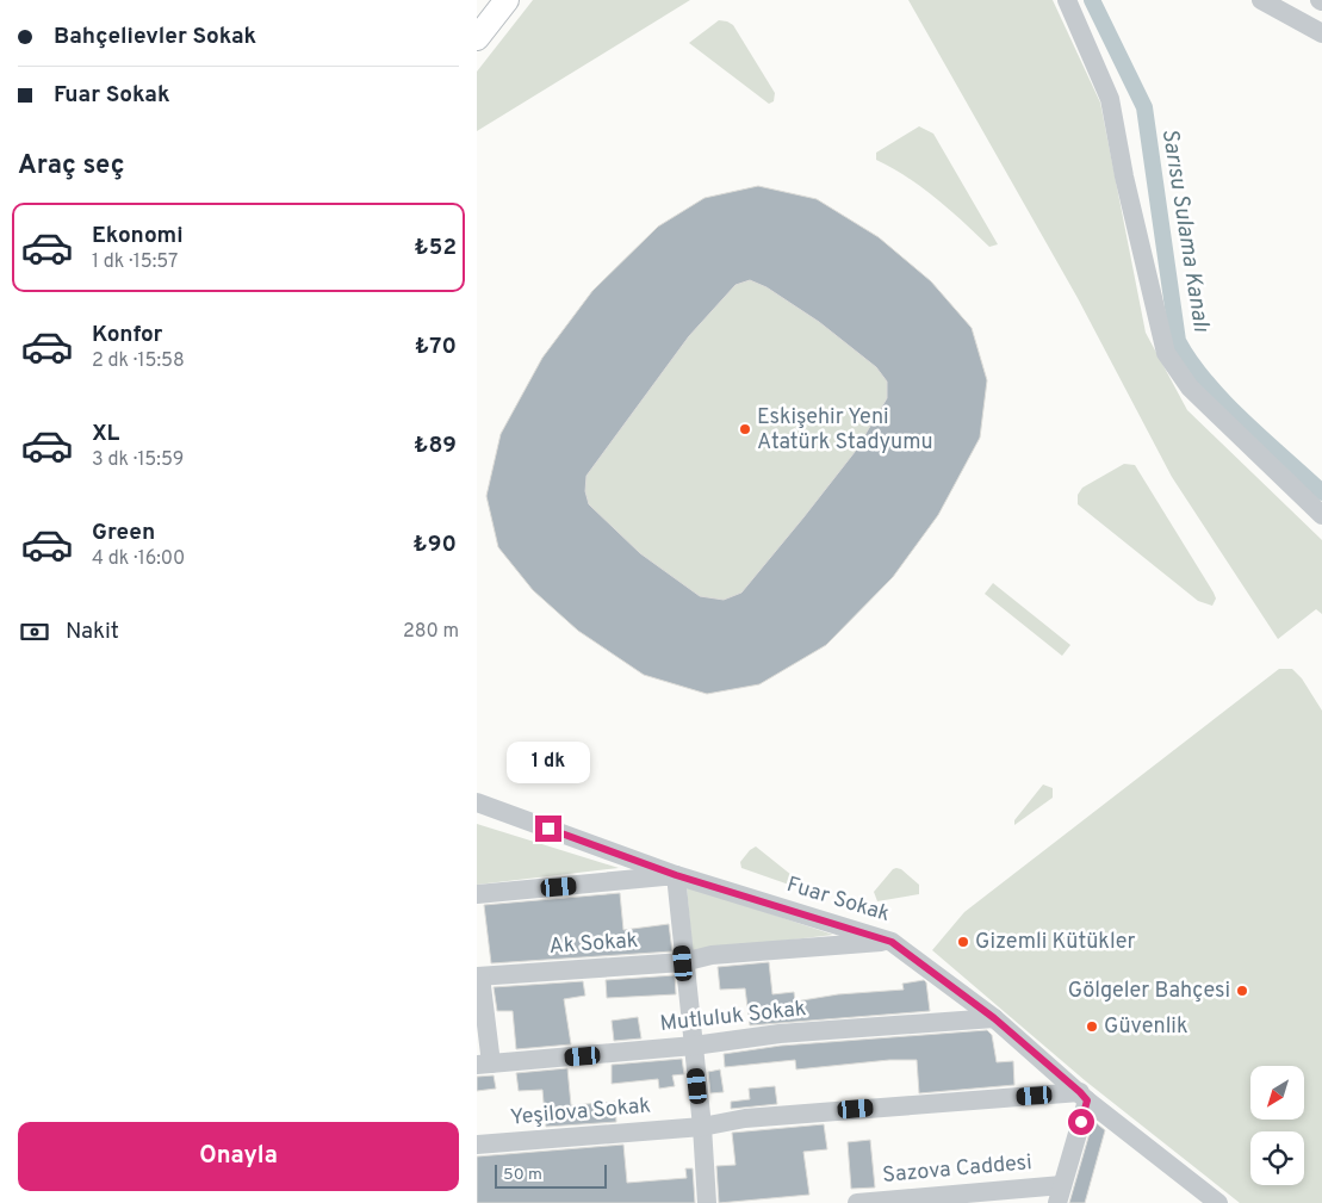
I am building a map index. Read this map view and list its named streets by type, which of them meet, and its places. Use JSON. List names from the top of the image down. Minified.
{"streets":{"street":["Fuar Sokak","Ak Sokak","Mutluluk Sokak","Yeşilova Sokak","Sazova Caddesi"]},"crossings":[["Fuar Sokak","Ak Sokak"],["Fuar Sokak","Mutluluk Sokak"],["Fuar Sokak","Yeşilova Sokak"]],"water":["Sarısu Sulama Kanalı"],"places":["Eskişehir Yeni Atatürk Stadyumu","Gizemli Kütükler","Gölgeler Bahçesi","Güvenlik"],"scale_bar":"50 m","north":"bottom left","page":{"banner":["Bahçelievler Sokak","Fuar Sokak"],"heading":"Araç seç","list":[{"name":"Ekonomi","note":"1 dk · 15:57","value":"₺52"},{"name":"Konfor","note":"2 dk · 15:58","value":"₺70"},{"name":"XL","note":"3 dk · 15:59","value":"₺89"},{"name":"Green","note":"4 dk · 16:00","value":"₺90"}],"pay":["Nakit","280 m"],"bubble":"1 dk","buttons":"Onayla","scale":"50 m"}}
